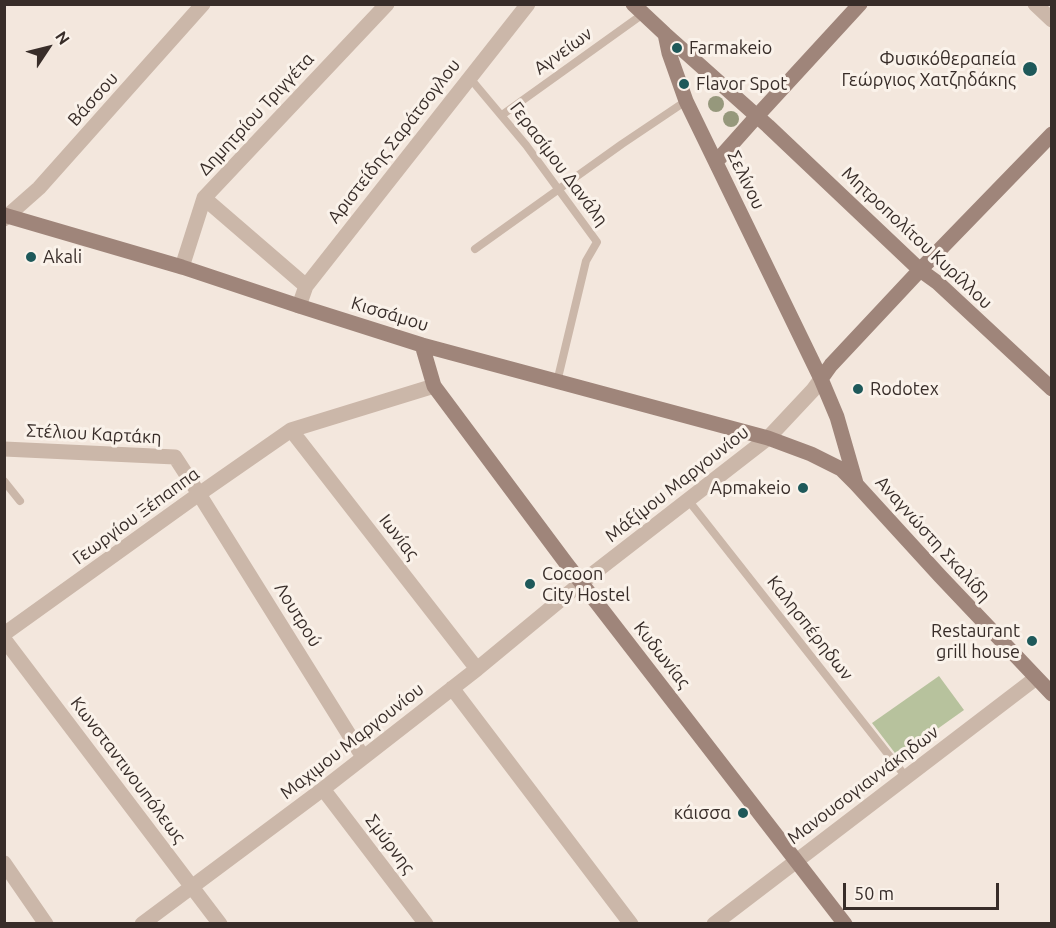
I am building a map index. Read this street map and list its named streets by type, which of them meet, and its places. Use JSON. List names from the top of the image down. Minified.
{"streets":{"main road":["Σελίνου","Μητροπολίτου Κυρίλλου","Κισσάμου","Αναγνώστη Σκαλίδη","Κυδωνίας"],"street":["Βάσσου","Δημητρίου Τριγγέτα","Αριστείδης Σαράτσογλου","Στέλιου Καρτάκη","Μάξίμου Mαργουνίου","Γεωργίου Ξέπαππα","Ιωνίας","Λουτρού","Μαχιμου Mαργουνίου","Κωνσταντινουπόλεως","Μανουσογιαννάκηδων","Σμύρνης"],"lane":["Αγνείων","Γερασίμου Δανάλη","Καλησπέρηδων"]},"crossings":[["Αγνείων","Γερασίμου Δανάλη"],["Βάσσου","Κισσάμου"],["Δημητρίου Τριγγέτα","Κισσάμου"],["Αριστείδης Σαράτσογλου","Γερασίμου Δανάλη"],["Αριστείδης Σαράτσογλου","Κισσάμου"],["Γερασίμου Δανάλη","Κισσάμου"],["Σελίνου","Μητροπολίτου Κυρίλλου"],["Σελίνου","Μάξίμου Mαργουνίου"],["Σελίνου","Αναγνώστη Σκαλίδη"],["Κισσάμου","Μάξίμου Mαργουνίου"],["Κισσάμου","Αναγνώστη Σκαλίδη"],["Κισσάμου","Κυδωνίας"],["Στέλιου Καρτάκη","Γεωργίου Ξέπαππα"],["Στέλιου Καρτάκη","Λουτρού"],["Μάξίμου Mαργουνίου","Αναγνώστη Σκαλίδη"],["Μάξίμου Mαργουνίου","Καλησπέρηδων"],["Μάξίμου Mαργουνίου","Κυδωνίας"],["Μάξίμου Mαργουνίου","Μαχιμου Mαργουνίου"],["Γεωργίου Ξέπαππα","Ιωνίας"],["Γεωργίου Ξέπαππα","Λουτρού"],["Ιωνίας","Μαχιμου Mαργουνίου"],["Αναγνώστη Σκαλίδη","Μανουσογιαννάκηδων"],["Λουτρού","Μαχιμου Mαργουνίου"],["Καλησπέρηδων","Μανουσογιαννάκηδων"],["Κυδωνίας","Μαχιμου Mαργουνίου"],["Κυδωνίας","Μανουσογιαννάκηδων"],["Μαχιμου Mαργουνίου","Κωνσταντινουπόλεως"],["Μαχιμου Mαργουνίου","Σμύρνης"]],"places":["Farmakeio","Φυσικόθεραπεία Γεώργιος Χατζηδάκης","Flavor Spot","Akali","Rodotex","Apmakeio","Cocoon City Hostel","Restaurant grill house","κάισσα"],"scale_bar":"50 m","north":"top right"}
